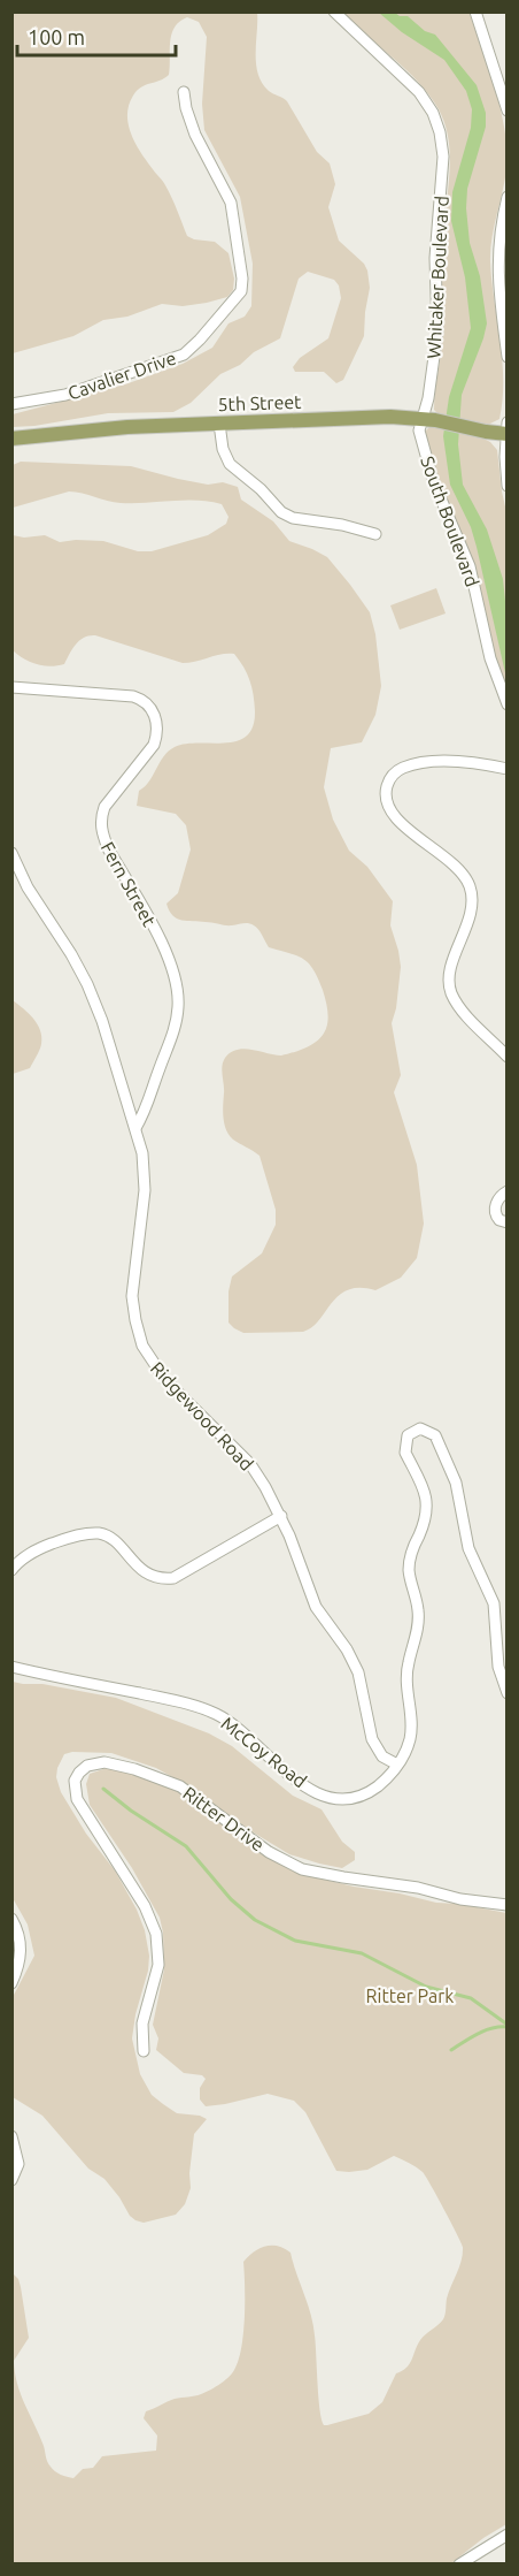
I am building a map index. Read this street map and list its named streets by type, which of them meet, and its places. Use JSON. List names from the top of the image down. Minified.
{"streets":{"main road":["5th Street"],"street":["Whitaker Boulevard","Cavalier Drive","South Boulevard","Fern Street","Ridgewood Road","McCoy Road","Ritter Drive"]},"crossings":[["Whitaker Boulevard","5th Street"],["Whitaker Boulevard","South Boulevard"],["5th Street","South Boulevard"],["Fern Street","Ridgewood Road"],["Ridgewood Road","McCoy Road"]],"parks":["Ritter Park"],"scale_bar":"100 m"}
